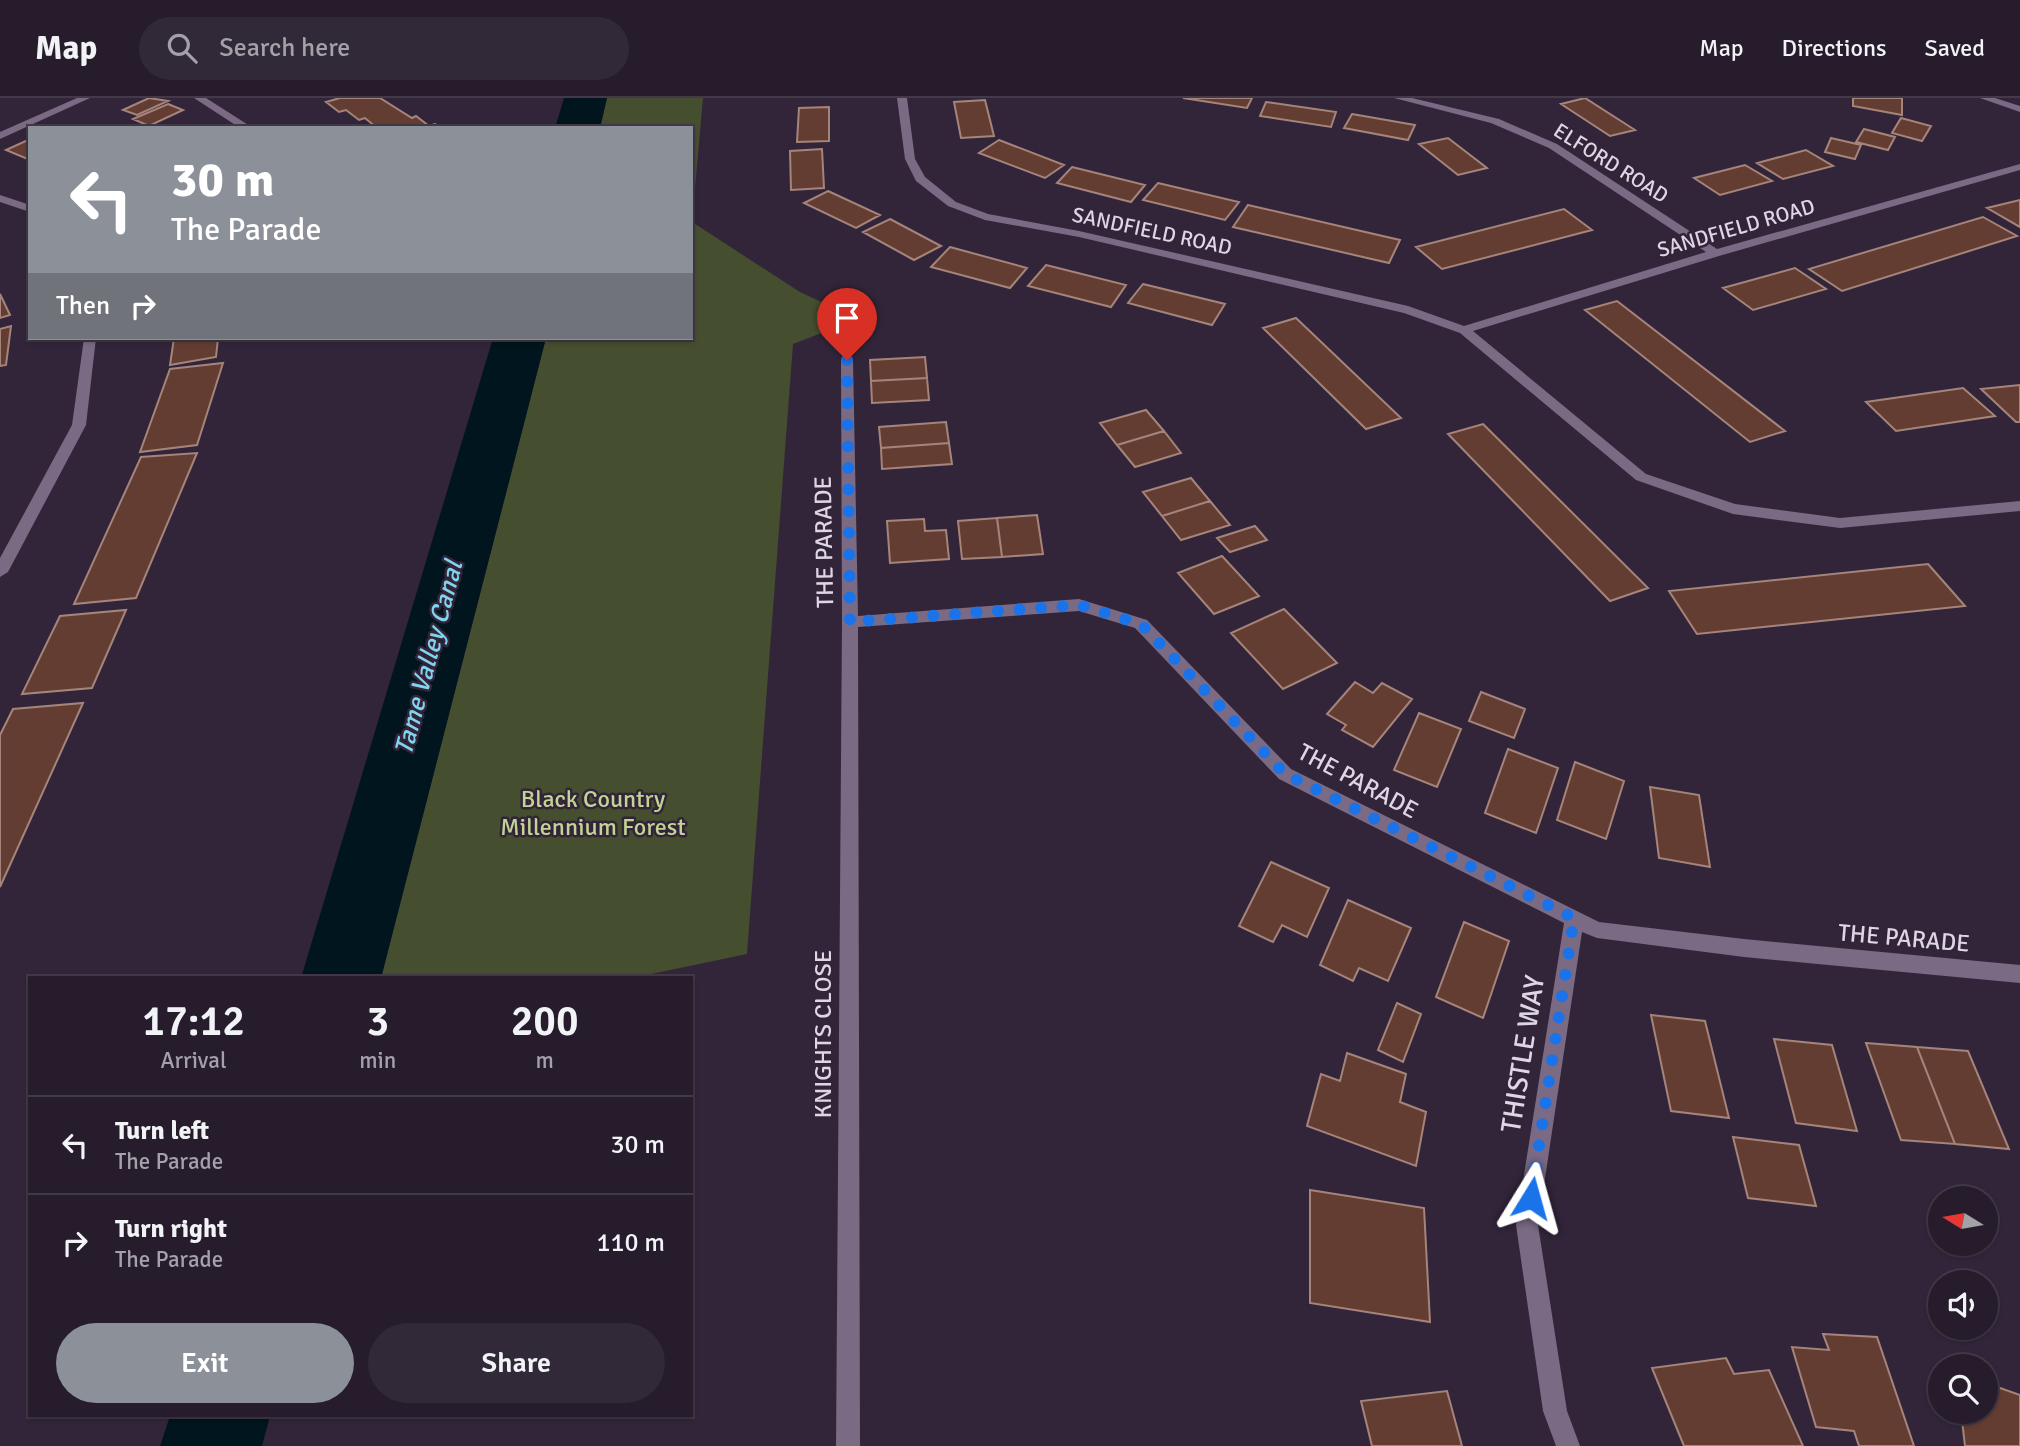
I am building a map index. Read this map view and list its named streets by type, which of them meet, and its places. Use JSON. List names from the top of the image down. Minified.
{"streets":{"street":["ELFORD ROAD","SANDFIELD ROAD","THE PARADE","KNIGHTS CLOSE","THISTLE WAY"]},"crossings":[["ELFORD ROAD","SANDFIELD ROAD"],["THE PARADE","KNIGHTS CLOSE"],["THE PARADE","THISTLE WAY"]],"water":["Tame Valley Canal"],"parks":["Black Country Millennium Forest"],"north":"left","page":{"header":"Map","search":"Search here","nav":["Map","Directions","Saved"],"turn":["30 m","The Parade"],"then":"Then","eta":["17:12","Arrival","3","min","200","m"],"list":[{"name":"Turn left","note":"The Parade","value":"30 m"},{"name":"Turn right","note":"The Parade","value":"110 m"}],"buttons":["Exit","Share"]}}
